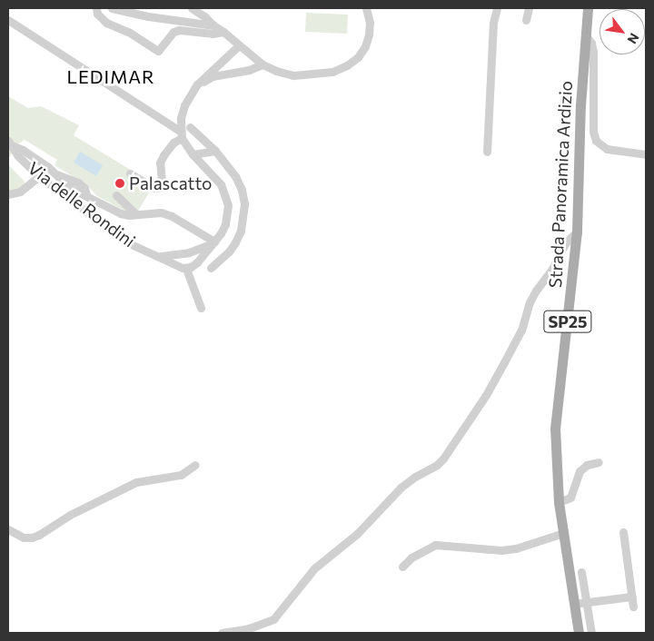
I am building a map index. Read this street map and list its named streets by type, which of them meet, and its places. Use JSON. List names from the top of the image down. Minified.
{"streets":{"main road":["Strada Panoramica Ardizio","SP25"],"street":["Via delle Rondini"]},"districts":["LEDIMAR"],"places":["Palascatto"],"north":"bottom right"}
